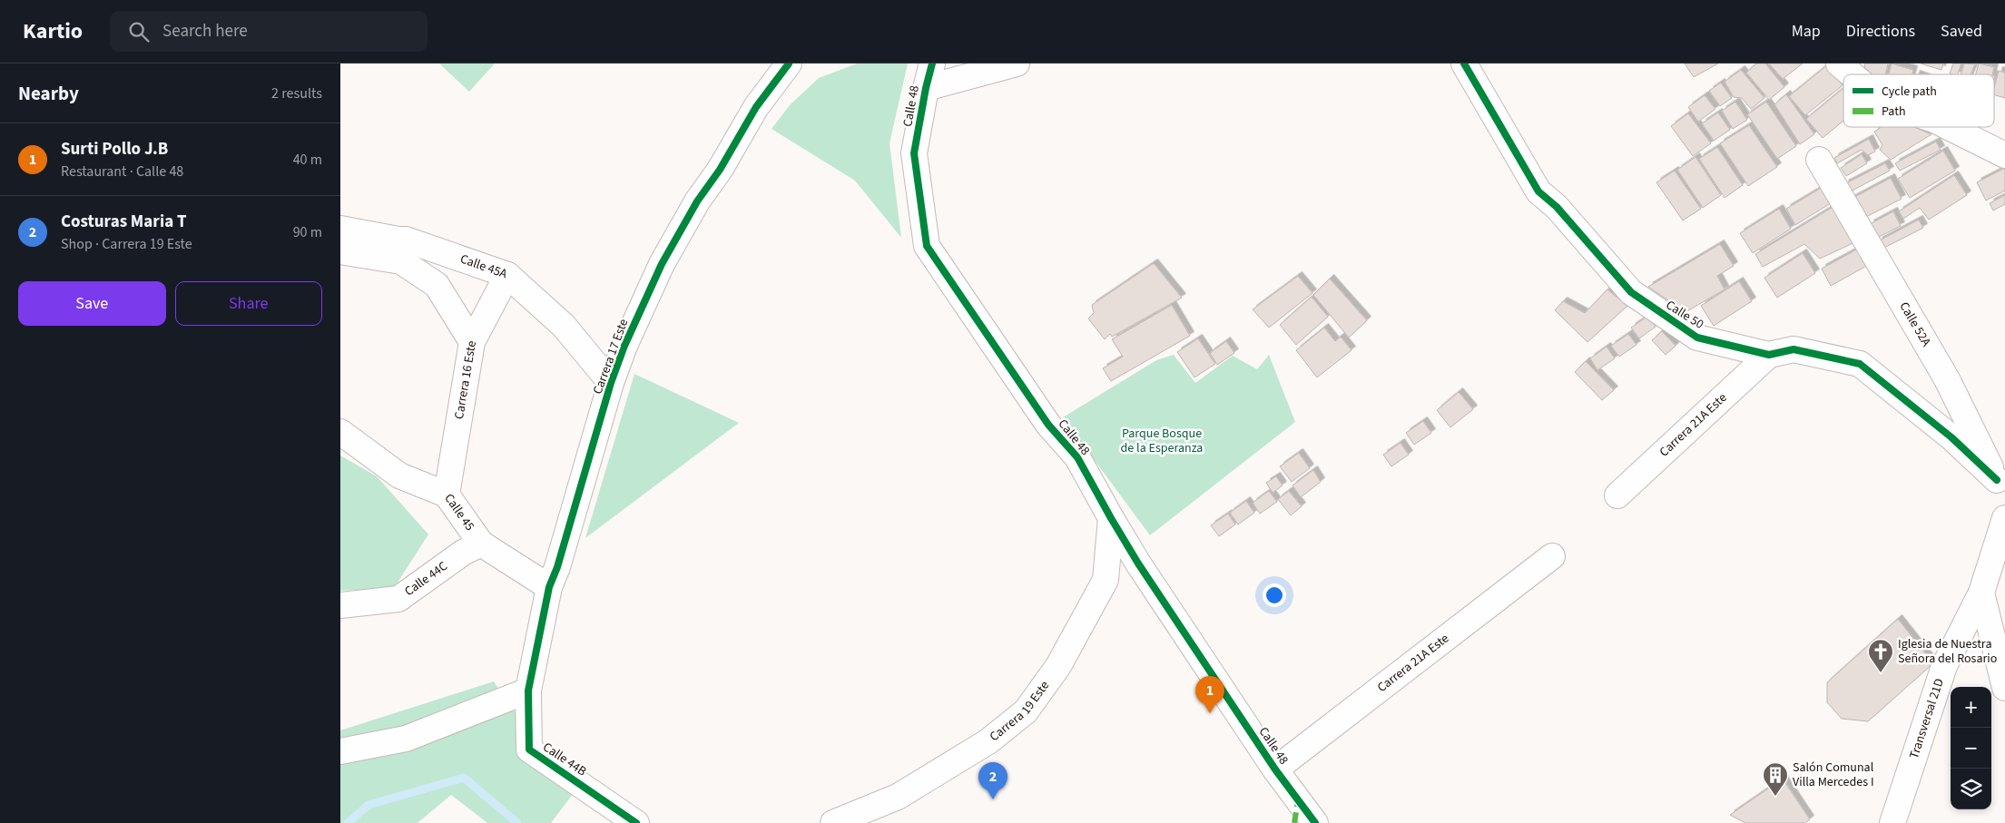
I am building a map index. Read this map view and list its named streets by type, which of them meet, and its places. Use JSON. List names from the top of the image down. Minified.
{"streets":{"street":["Calle 48","Calle 45A","Calle 50","Calle 52A","Carrera 17 Este","Carrera 16 Este","Carrera 21A Este","Calle 45","Calle 44C","Carrera 19 Este","Transversal 21D","Calle 44B"]},"crossings":[["Calle 48","Carrera 21A Este"],["Calle 48","Carrera 19 Este"],["Calle 45A","Carrera 17 Este"],["Calle 45A","Carrera 16 Este"],["Calle 50","Calle 52A"],["Calle 50","Carrera 21A Este"],["Carrera 17 Este","Calle 45"],["Carrera 17 Este","Calle 44B"],["Carrera 16 Este","Calle 45"],["Calle 45","Calle 44C"]],"parks":["Parque Bosque de la Esperanza"],"places":{"church":["Iglesia de Nuestra Señora del Rosario"],"building":["Salón Comunal Villa Mercedes I"]},"legend":["Cycle path","Path"],"page":{"header":"Kartio","search":"Search here","nav":["Map","Directions","Saved"],"heading":["Nearby","2 results"],"list":[{"mark":"1","name":"Surti Pollo J.B","note":"Restaurant · Calle 48","value":"40 m"},{"mark":"2","name":"Costuras Maria T","note":"Shop · Carrera 19 Este","value":"90 m"}],"buttons":["Save","Share"],"pins":["1","2"],"map_buttons":["+","−"]}}
